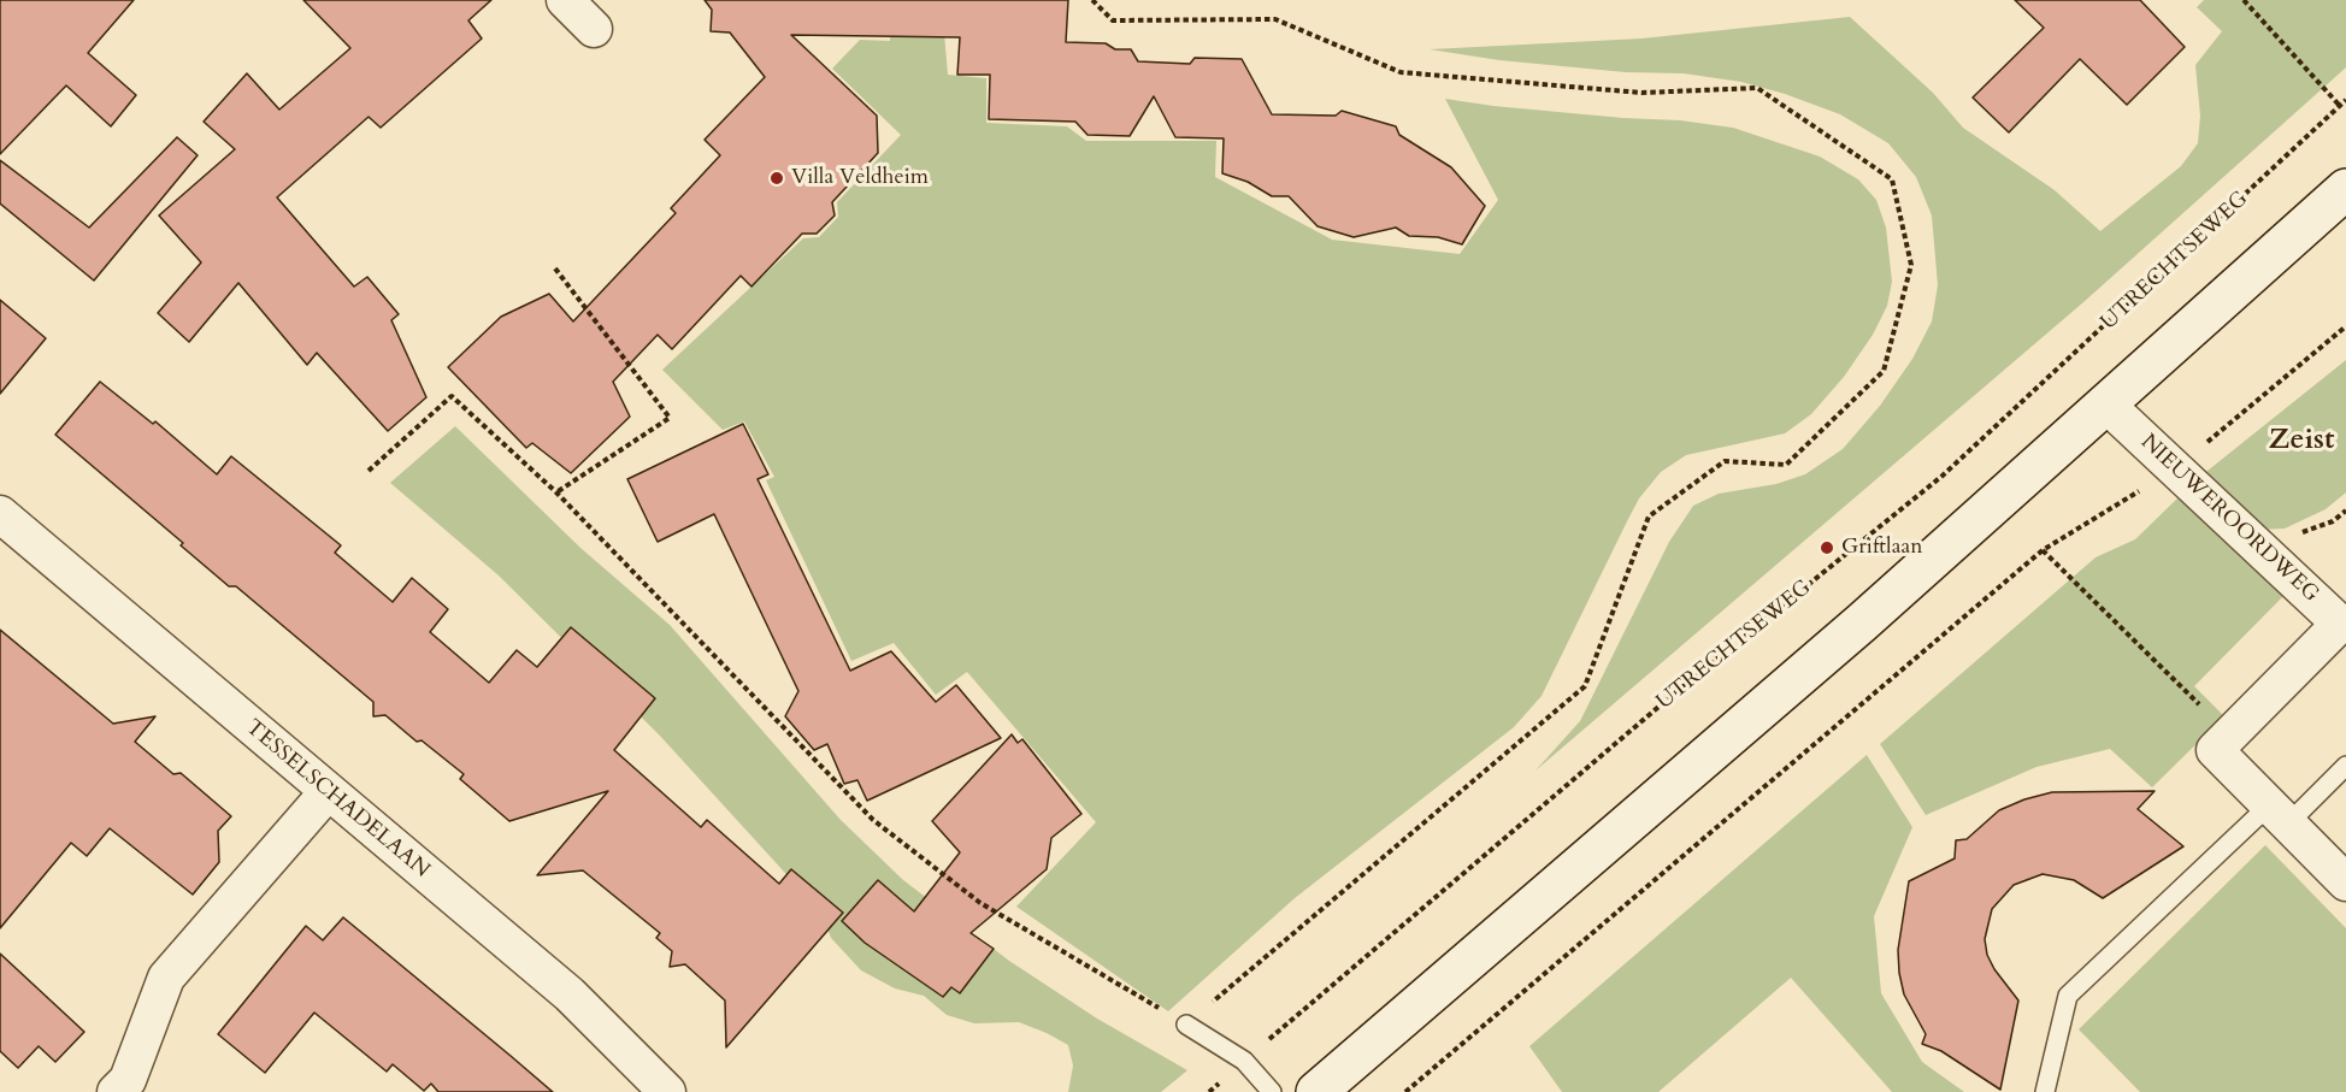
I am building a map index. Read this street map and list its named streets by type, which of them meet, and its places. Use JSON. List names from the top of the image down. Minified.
{"streets":{"street":["NIEUWEROORDWEG","TESSELSCHADELAAN"],"path":["UTRECHTSEWEG"]},"districts":["Zeist"],"places":["Villa Veldheim","Griftlaan"]}
